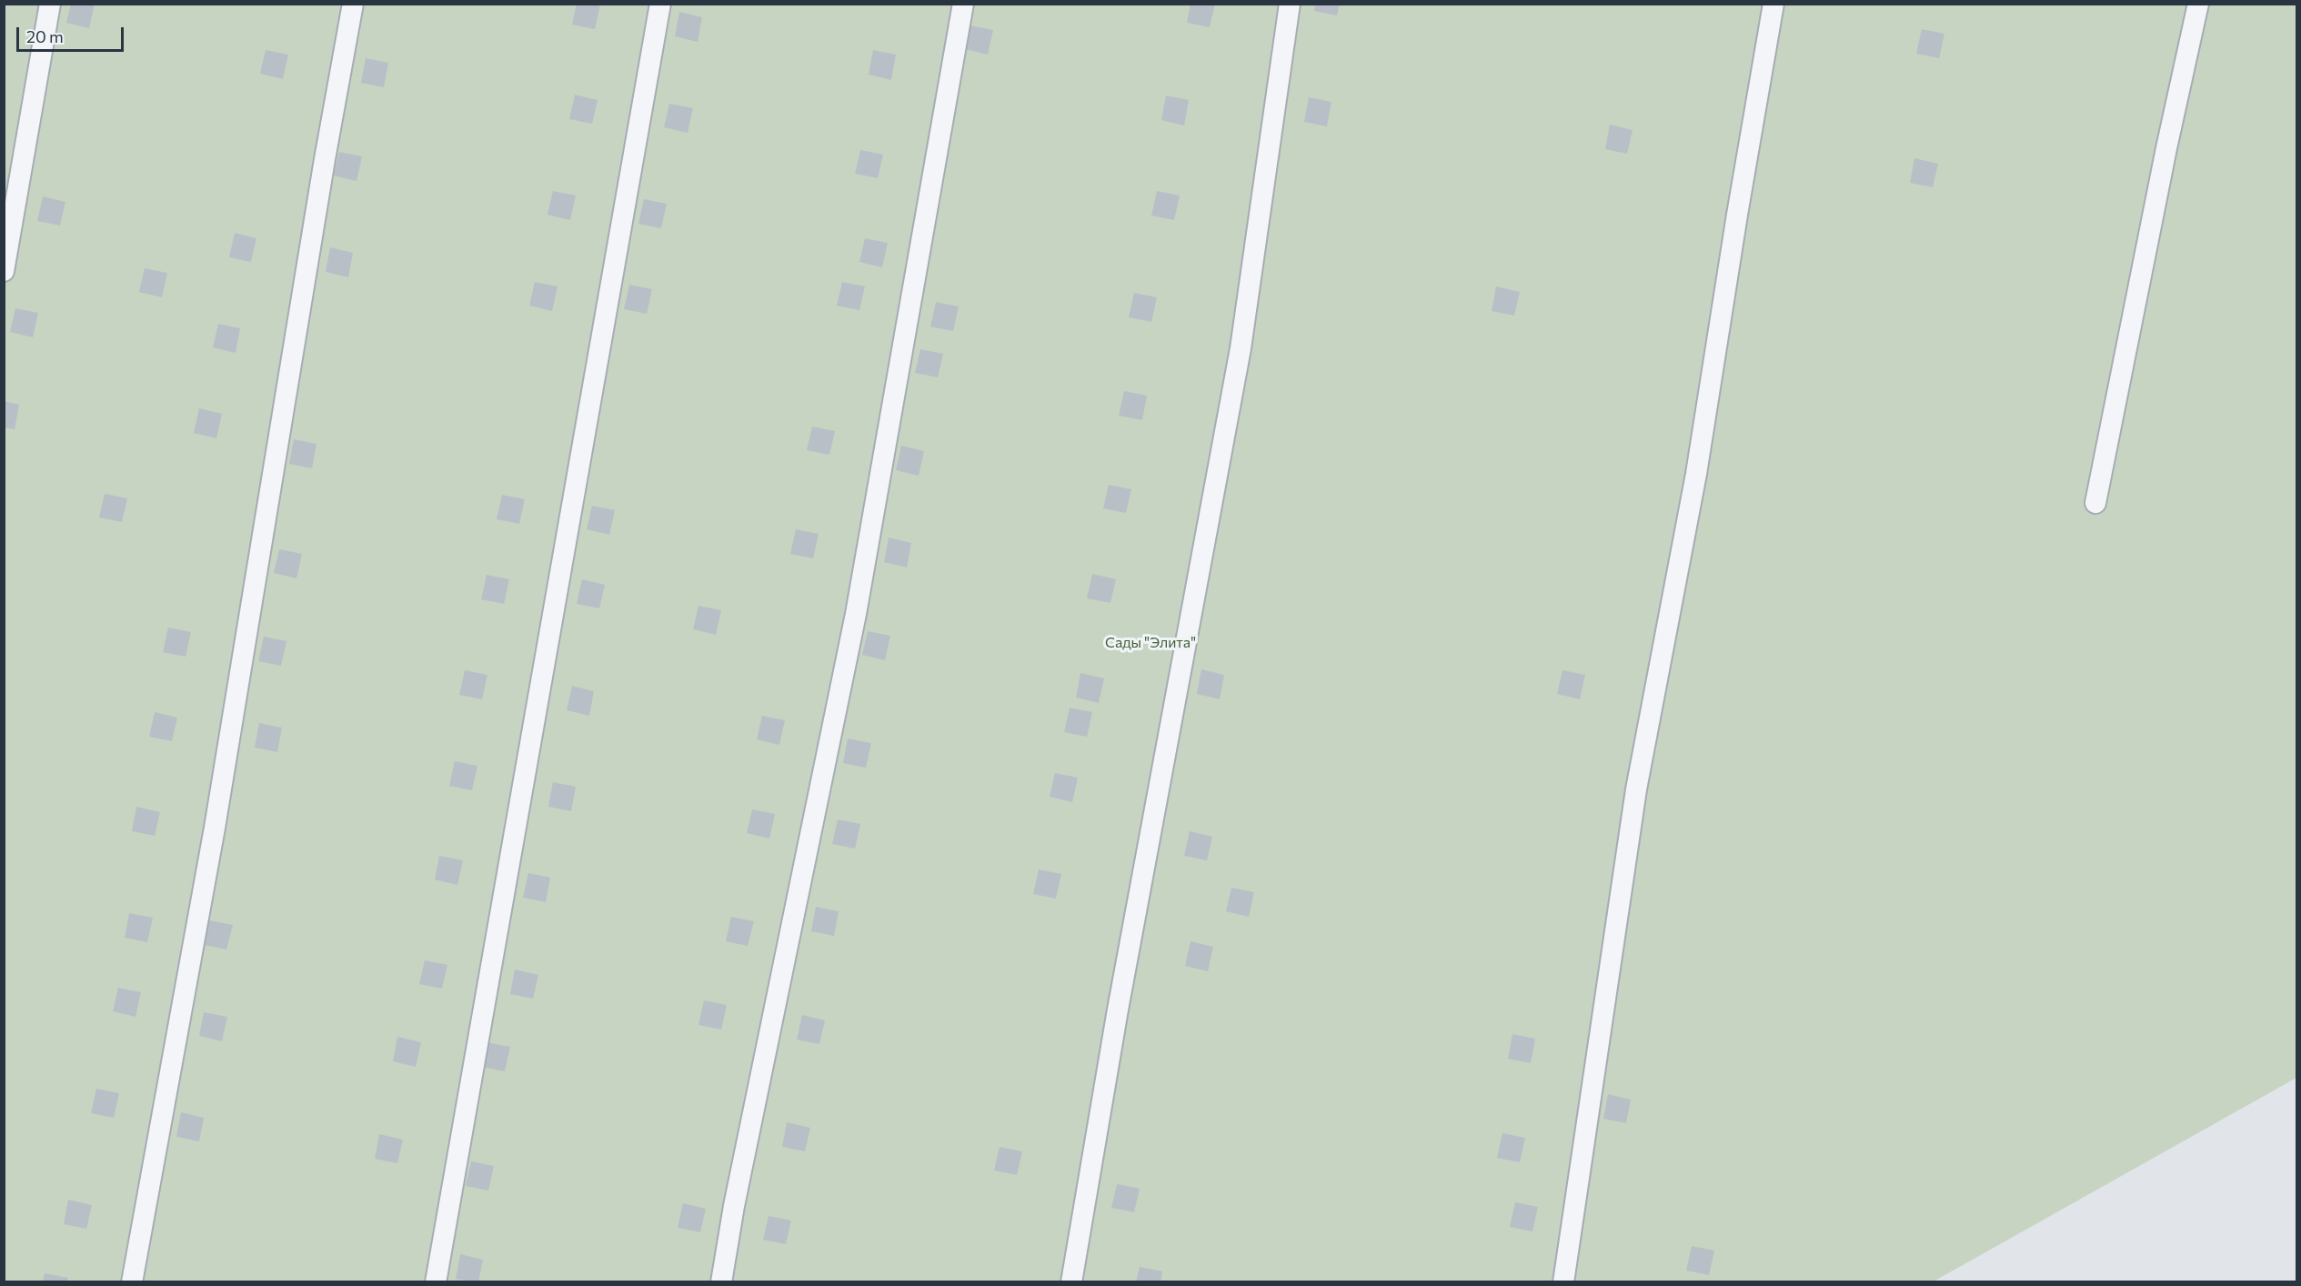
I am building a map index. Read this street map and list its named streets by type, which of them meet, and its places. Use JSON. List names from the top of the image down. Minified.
{"parks":["Сады \"Элита\""],"scale_bar":"20 m"}
